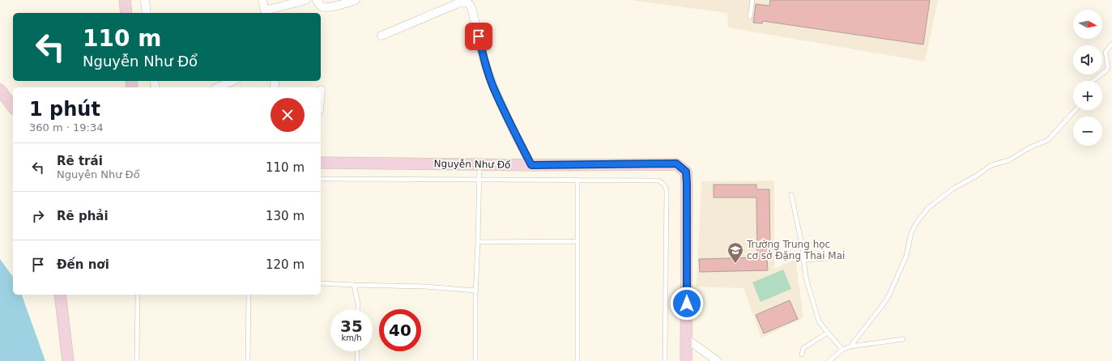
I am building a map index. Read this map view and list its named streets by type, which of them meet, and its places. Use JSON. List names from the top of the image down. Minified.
{"streets":{"street":["Nguyễn Như Đổ"]},"places":{"school or university":["Trường Trung học cơ sở Đặng Thai Mai"]},"north":"right","page":{"map_buttons":["+","−"],"turn":["110 m","Nguyễn Như Đổ"],"heading":["1 phút","360 m · 19:34"],"list":[{"name":"Rẽ trái","note":"Nguyễn Như Đổ","value":"110 m"},{"name":"Rẽ phải","value":"130 m"},{"name":"Đến nơi","value":"120 m"}],"speed":"35 km/h","limit":"40"}}
